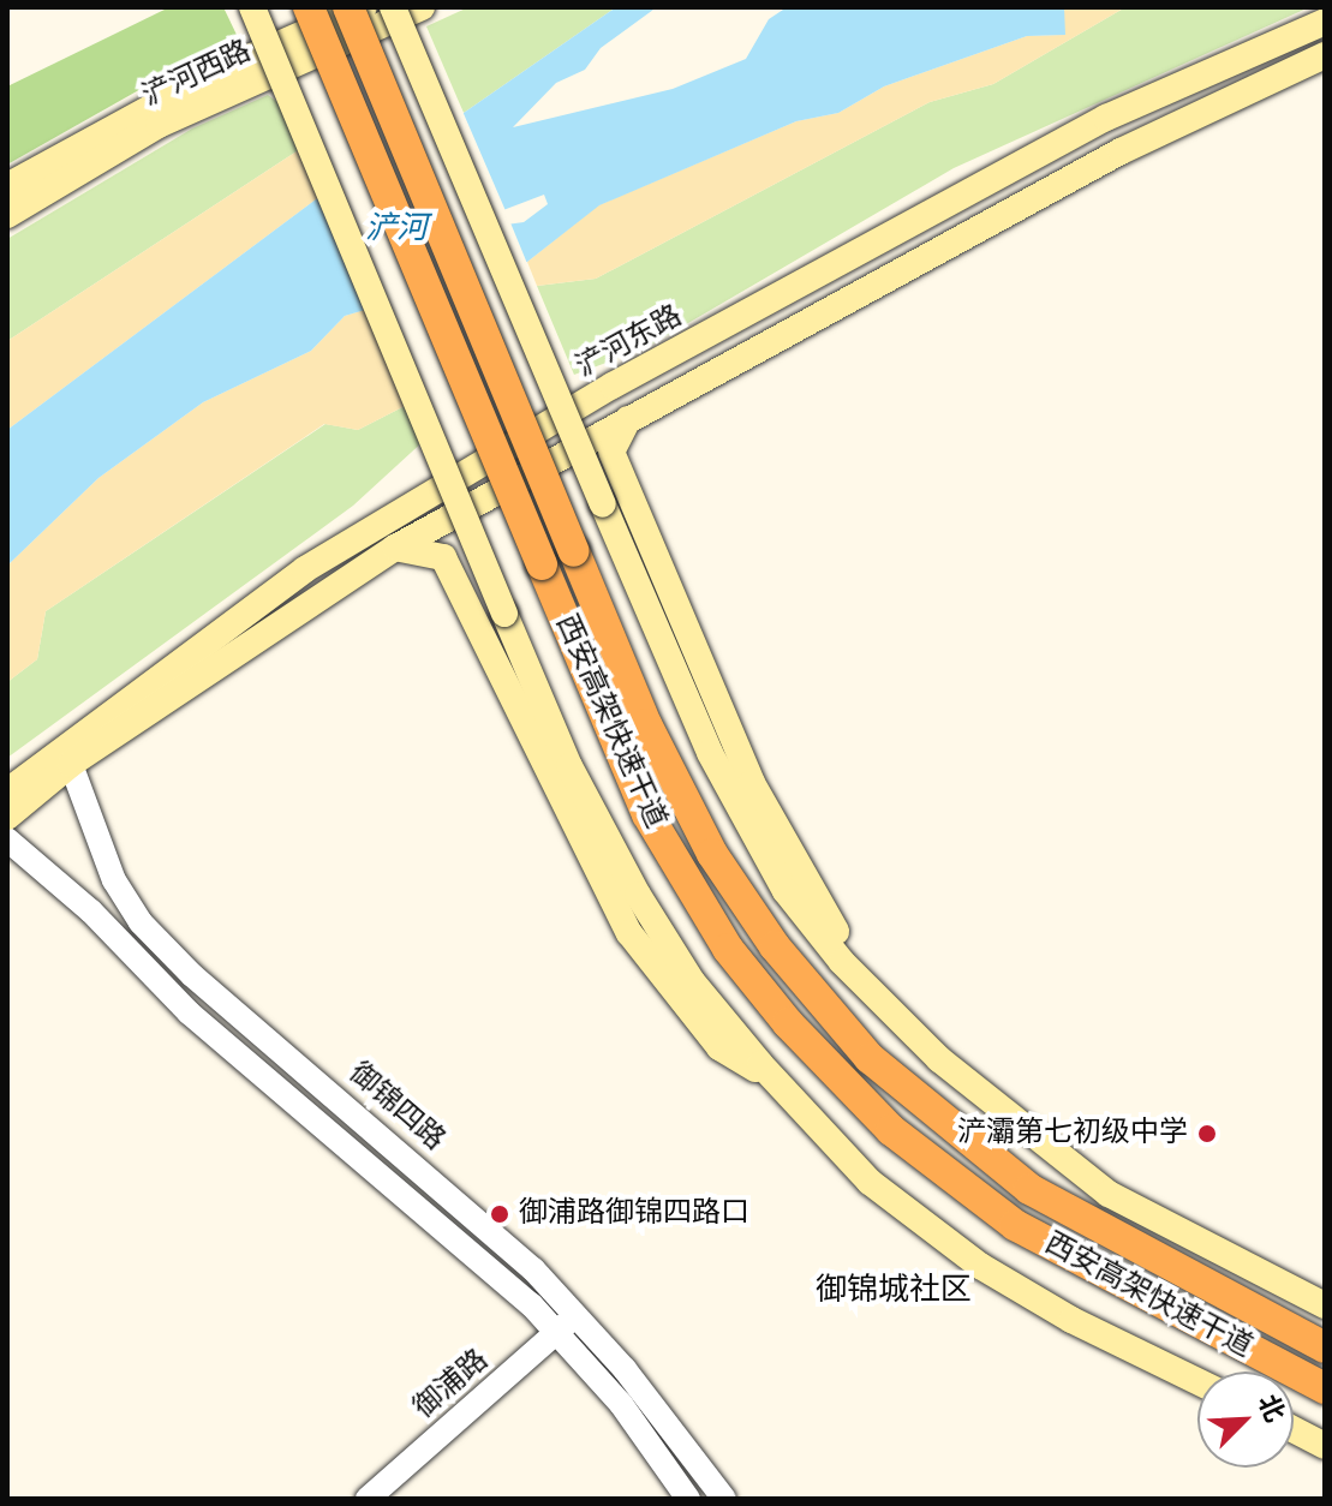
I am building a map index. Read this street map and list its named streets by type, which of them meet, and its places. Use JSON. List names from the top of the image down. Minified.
{"streets":{"highway":["西安高架快速干道"],"main road":["浐河西路","浐河东路"],"street":["御锦四路","御浦路"]},"crossings":[["浐河东路","御锦四路"],["御锦四路","御浦路"]],"districts":["御锦城社区"],"water":["浐河"],"places":["浐灞第七初级中学","御浦路御锦四路口"],"north":"top right"}
